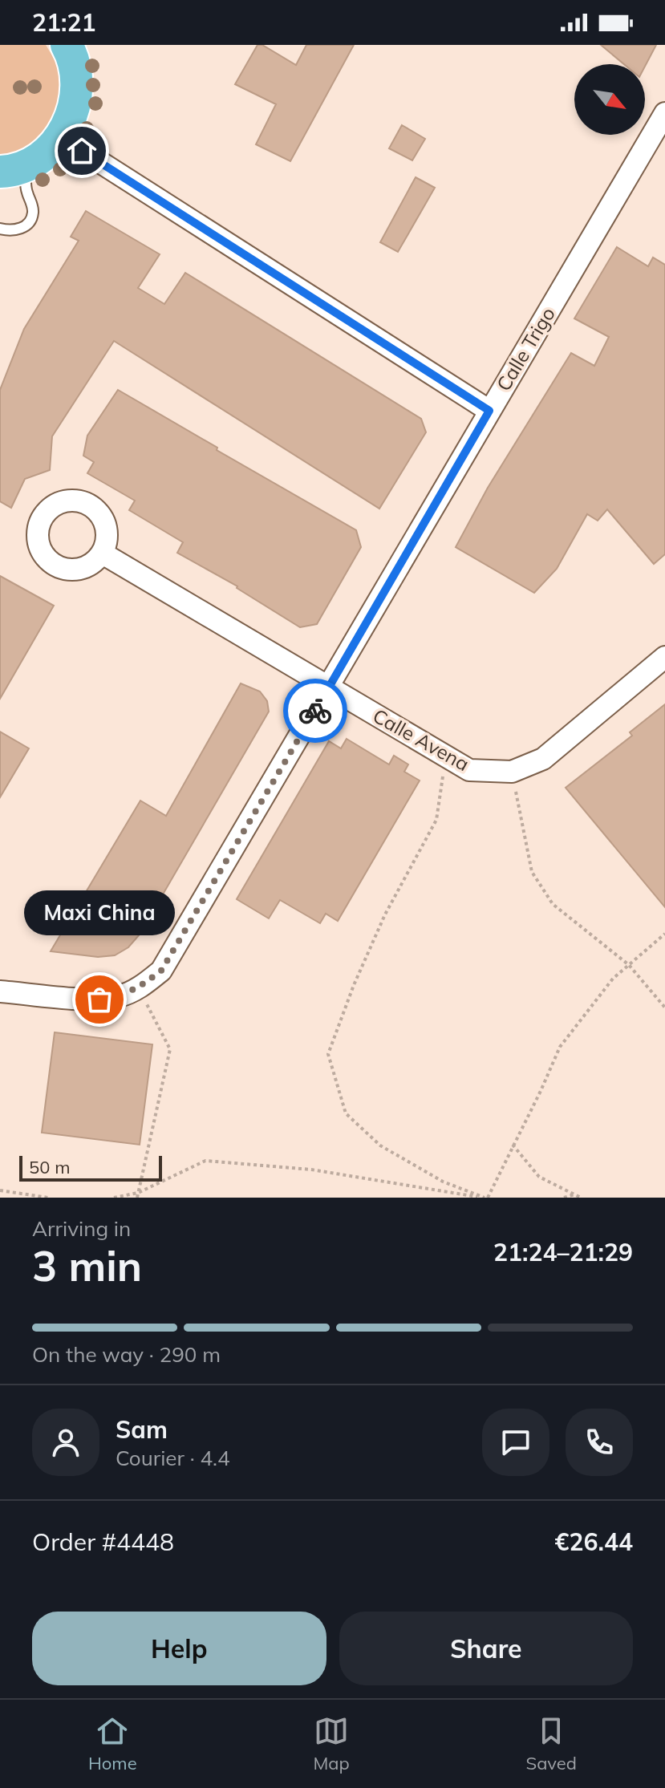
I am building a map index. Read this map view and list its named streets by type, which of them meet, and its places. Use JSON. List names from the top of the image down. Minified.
{"streets":{"street":["Calle Trigo","Calle Avena"]},"crossings":[["Calle Trigo","Calle Avena"]],"places":["Maxi China"],"scale_bar":"50 m","north":"bottom right","page":{"status":"21:21","bubble":"Maxi China","scale":"50 m","heading":["3 min","Arriving in","21:24–21:29"],"panel":["Sam","Courier · 4.4","Order #4448","€26.44"],"bar":"On the way · 290 m","buttons":["Help","Share"],"tabs":["Home","Map","Saved"]}}
